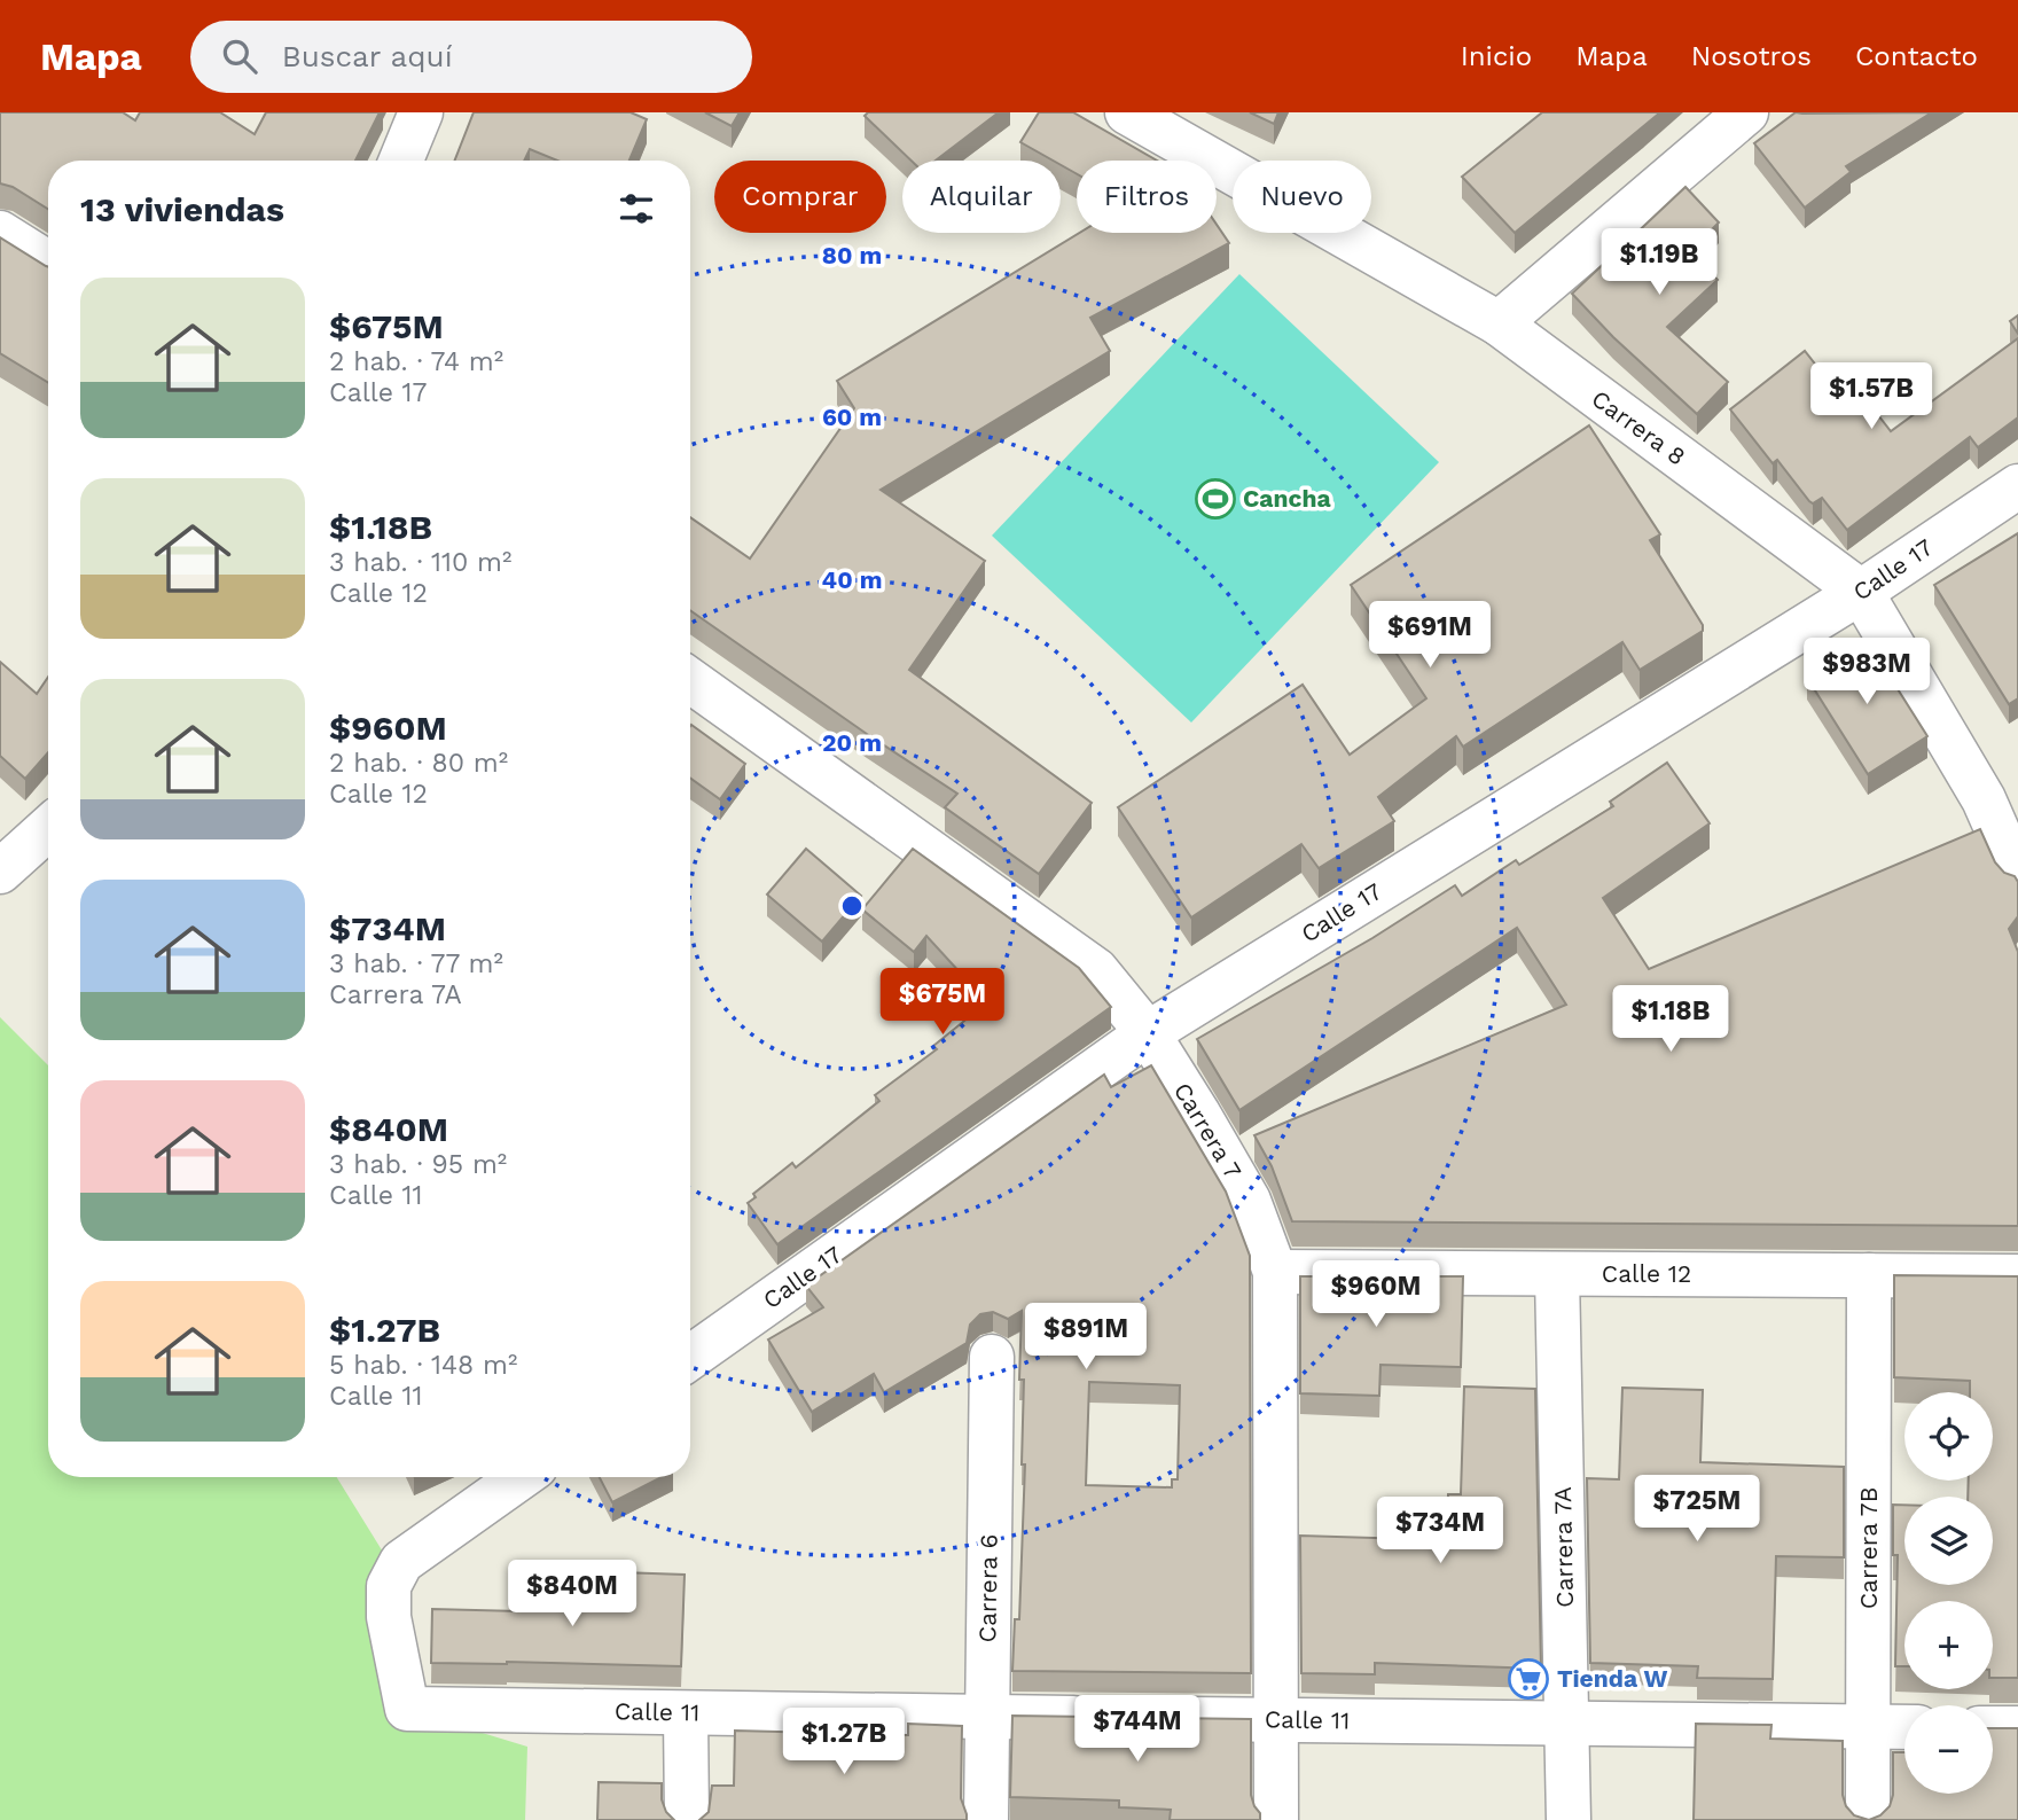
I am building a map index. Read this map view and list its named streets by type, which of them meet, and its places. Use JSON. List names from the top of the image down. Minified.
{"streets":{"street":["Carrera 8","Calle 17","Carrera 7","Calle 12","Carrera 7A","Carrera 7B","Carrera 6","Calle 11"]},"crossings":[["Carrera 8","Calle 17"],["Calle 17","Carrera 7"],["Carrera 7","Calle 12"],["Carrera 7","Calle 11"],["Calle 12","Carrera 7A"],["Calle 12","Carrera 7B"],["Carrera 7A","Calle 11"],["Carrera 7B","Calle 11"],["Carrera 6","Calle 11"]],"places":{"sports":["Cancha"],"supermarket":["Tienda W"]},"page":{"header":"Mapa","search":"Buscar aquí","nav":["Inicio","Mapa","Nosotros","Contacto"],"chip":["Comprar","Alquilar","Filtros","Nuevo"],"heading":"13 viviendas","price":["$1.19B","$1.57B","$691M","$983M","$675M","$1.18B","$960M","$891M","$725M","$734M","$840M","$744M","$1.27B"],"list":[{"name":"$675M","note":"2 hab. · 74 m² · Calle 17"},{"name":"$1.18B","note":"3 hab. · 110 m² · Calle 12"},{"name":"$960M","note":"2 hab. · 80 m² · Calle 12"},{"name":"$734M","note":"3 hab. · 77 m² · Carrera 7A"},{"name":"$840M","note":"3 hab. · 95 m² · Calle 11"},{"name":"$1.27B","note":"5 hab. · 148 m² · Calle 11"}],"map_buttons":["+","−"]},"rings":["80 m","60 m","40 m","20 m"]}
